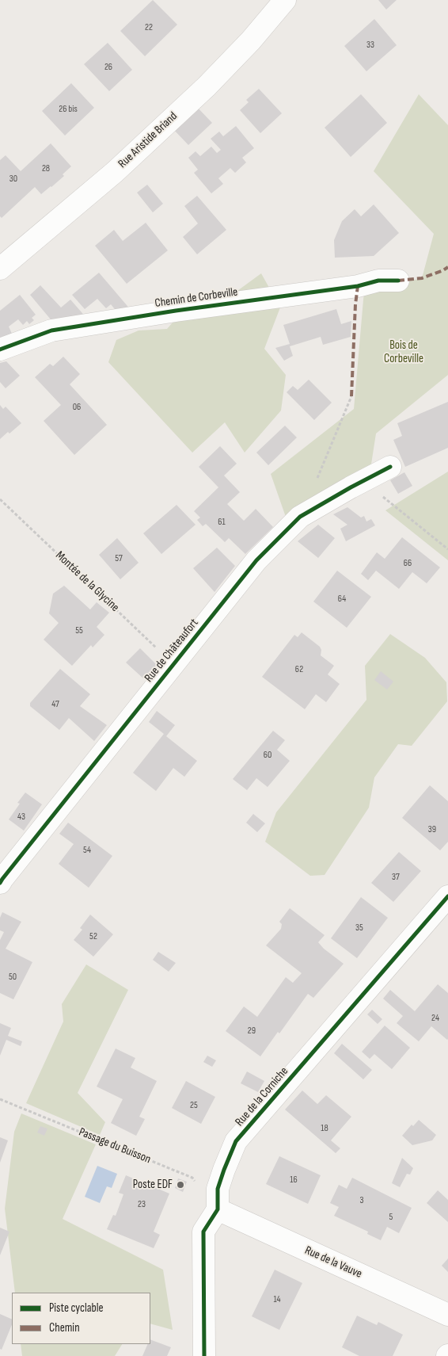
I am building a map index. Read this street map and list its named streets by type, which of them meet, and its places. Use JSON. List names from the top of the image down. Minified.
{"streets":{"street":["Rue Aristide Briand","Chemin de Corbeville","Rue de Châteaufort","Rue de la Corniche","Rue de la Vauve"],"path":["Montée de la Glycine","Passage du Buisson"]},"crossings":[["Montée de la Glycine","Rue de Châteaufort"],["Rue de la Corniche","Passage du Buisson"],["Rue de la Corniche","Rue de la Vauve"],["Passage du Buisson","Rue de la Vauve"]],"parks":["Bois de Corbeville"],"places":["Poste EDF"],"house_numbers":["22","33","26","26 bis","28","30","06","61","57","66","64","55","62","47","60","43","39","54","37","35","52","50","24","29","25","18","16","3","23","5","14"],"legend":["Piste cyclable","Chemin"]}
